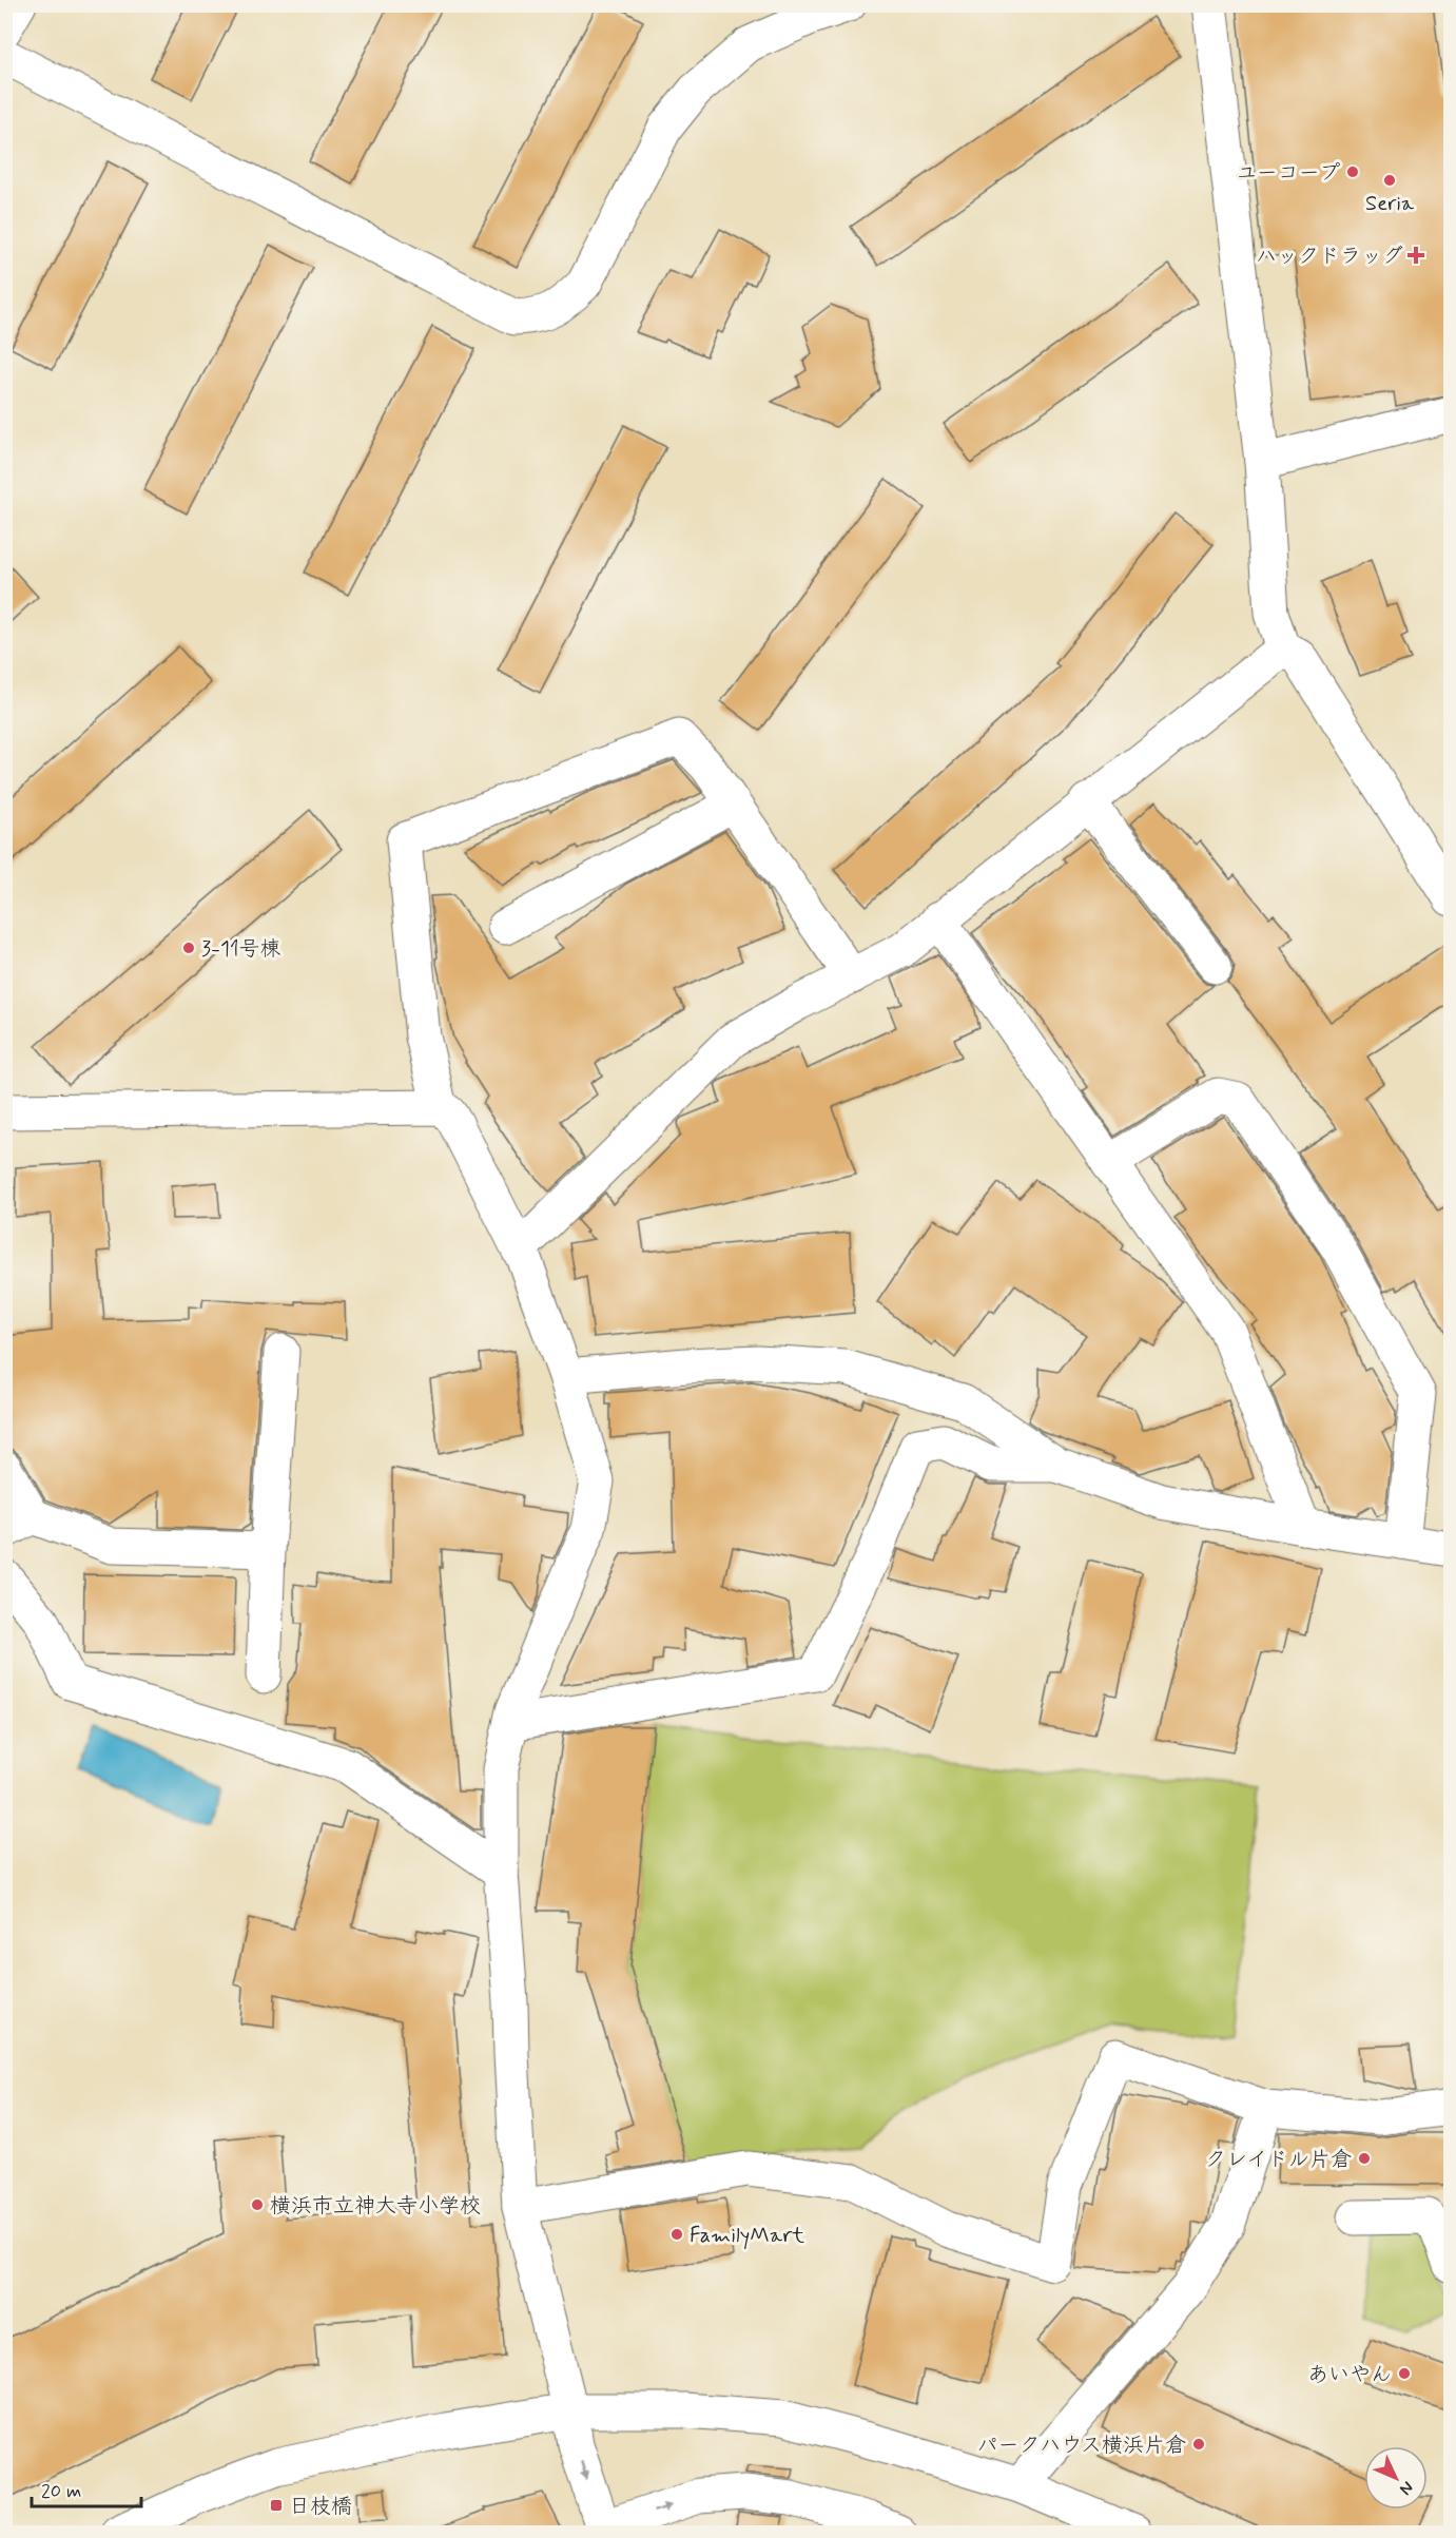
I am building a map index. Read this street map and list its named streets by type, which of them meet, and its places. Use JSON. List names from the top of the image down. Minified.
{"places":{"other":["ユーコープ","Seria","3-11号棟","クレイドル片倉","横浜市立神大寺小学校","FamilyMart","あいやん","パークハウス横浜片倉"],"health":["ハックドラッグ"],"transit":["日枝橋"]},"scale_bar":"20 m","north":"bottom right"}
